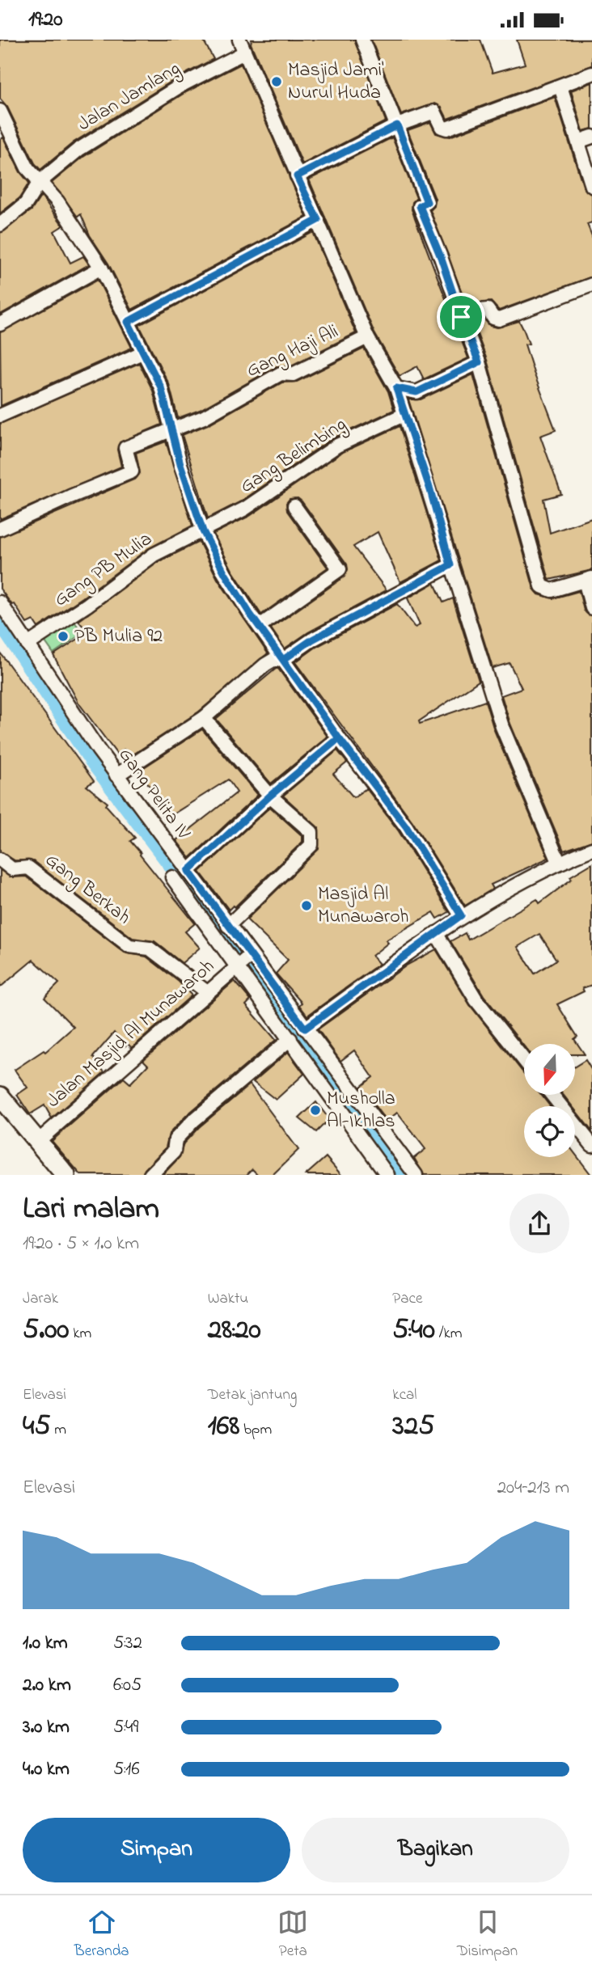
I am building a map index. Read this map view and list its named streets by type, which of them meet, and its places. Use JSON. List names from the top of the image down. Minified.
{"streets":{"street":["Jalan Jamlang","Gang Haji Ali","Gang Belimbing","Gang PB Mulia","Gang Pelita IV","Gang Berkah","Jalan Masjid Al Munawaroh"]},"crossings":[["Gang Belimbing","Gang PB Mulia"],["Gang PB Mulia","Gang Pelita IV"],["Gang Pelita IV","Jalan Masjid Al Munawaroh"],["Gang Berkah","Jalan Masjid Al Munawaroh"]],"places":["Masjid Jami' Nurul Huda","PB Mulia 92","Masjid Al Munawaroh","Musholla Al-Ikhlas"],"north":"bottom","page":{"status":"19:20","heading":["Lari malam","19:20 · 5 × 1.0 km"],"stats":[["Jarak","5.00 km"],["Waktu","28:20"],["Pace","5:40 /km"],["Elevasi","45 m"],["Detak jantung","168 bpm"],["kcal","325"]],"chart":["Elevasi","204–213 m"],"list":[{"name":"1.0 km","note":"5:32"},{"name":"2.0 km","note":"6:05"},{"name":"3.0 km","note":"5:49"},{"name":"4.0 km","note":"5:16"}],"buttons":["Simpan","Bagikan"],"tabs":["Beranda","Peta","Disimpan"]}}
